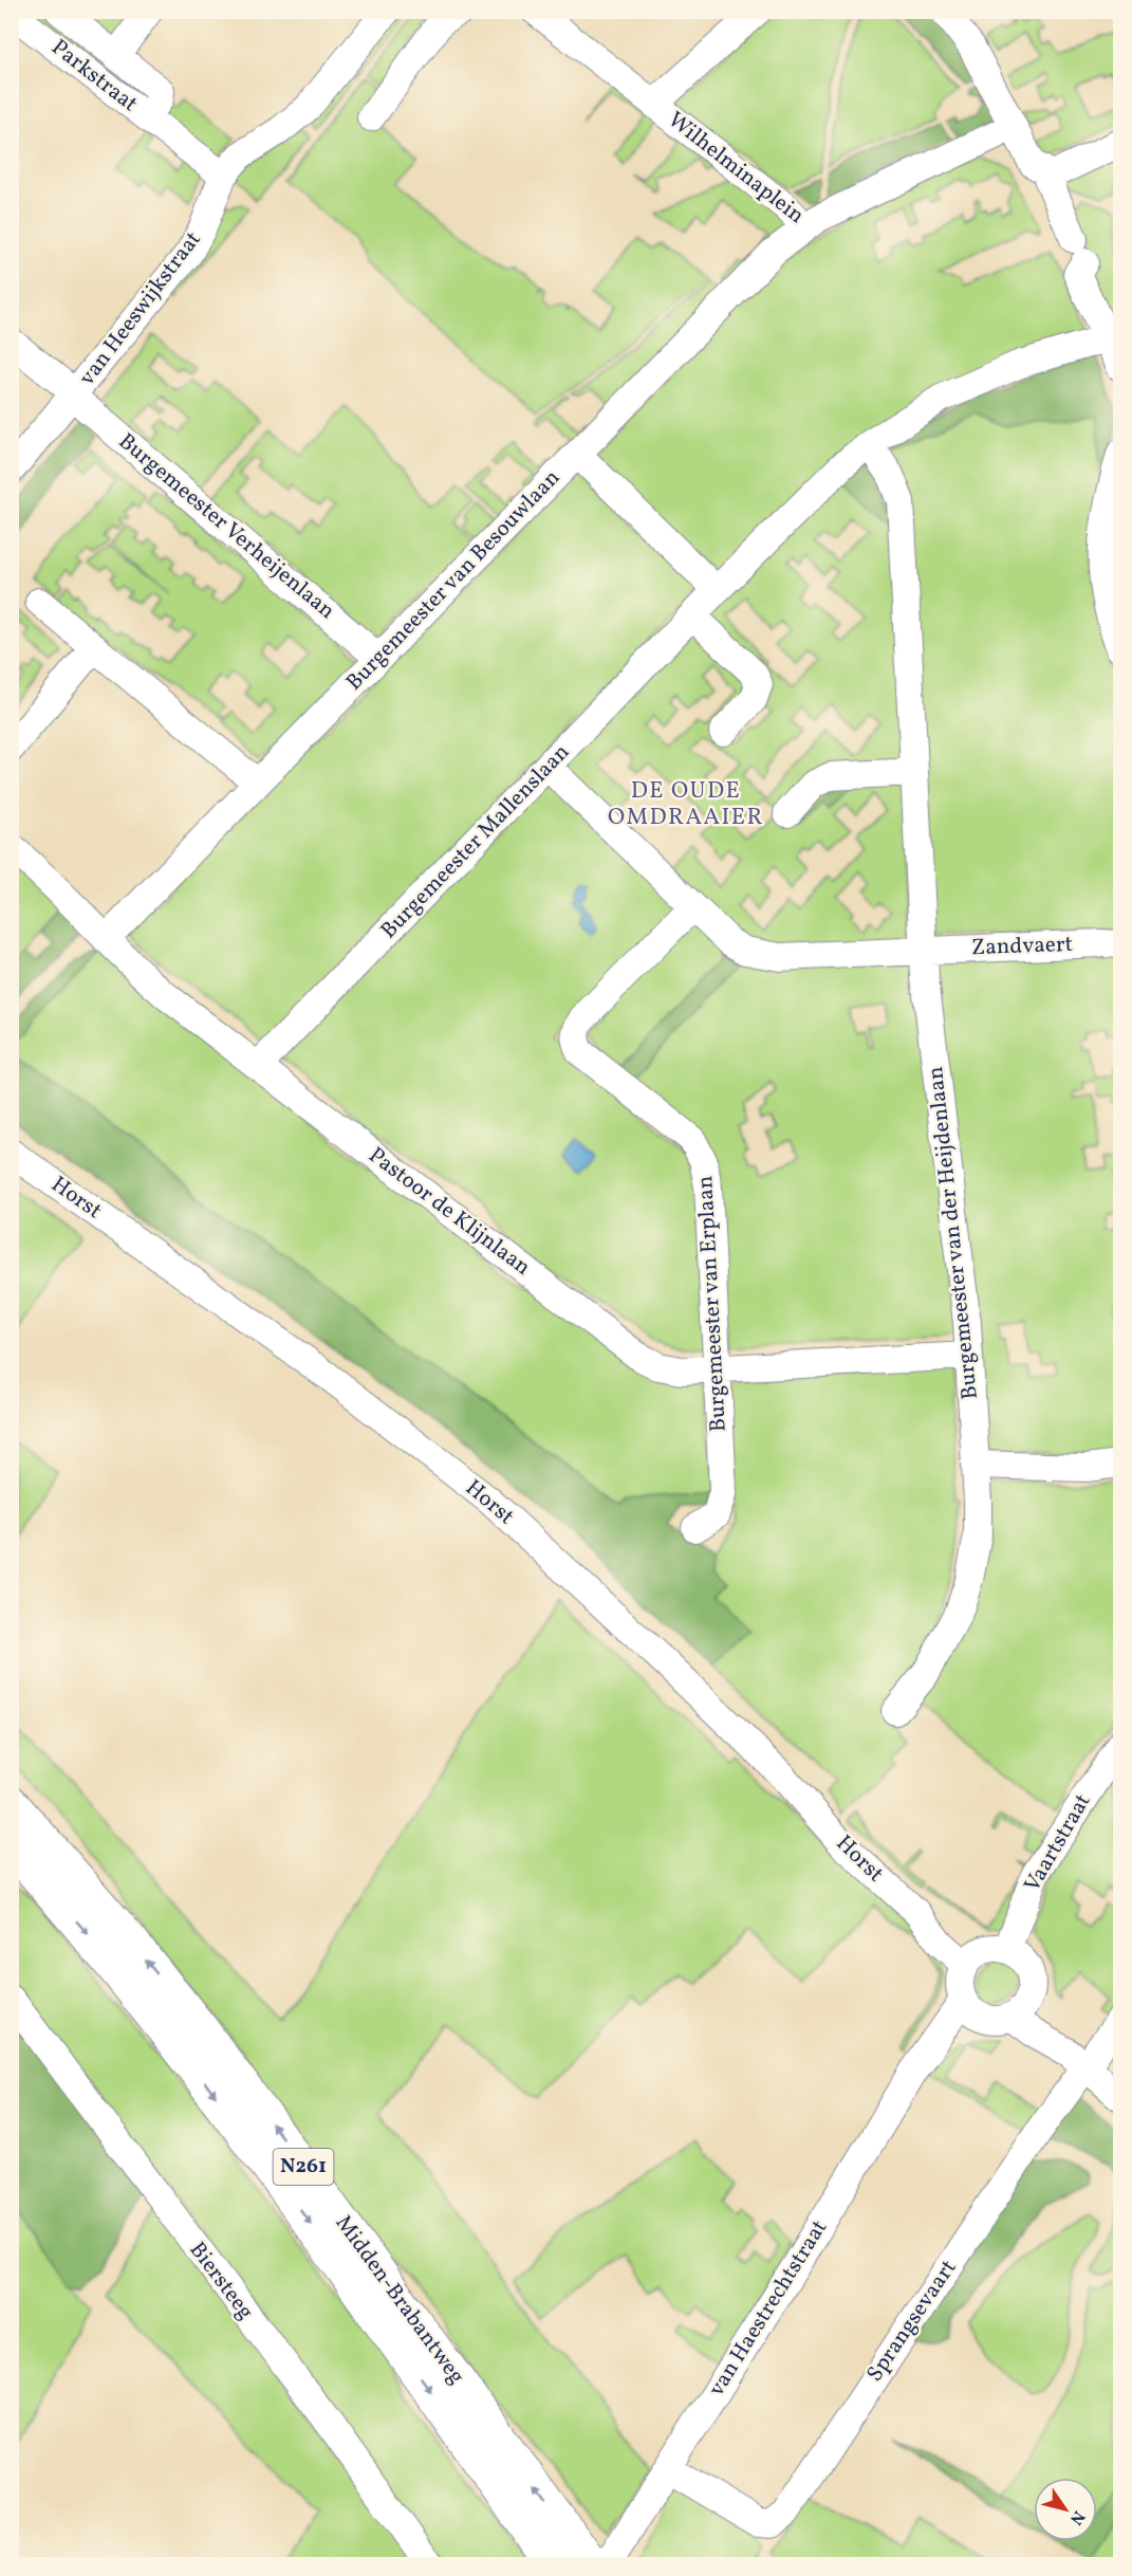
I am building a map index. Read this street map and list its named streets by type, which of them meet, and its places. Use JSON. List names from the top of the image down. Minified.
{"streets":{"highway":["N261","Midden-Brabantweg"],"street":["Parkstraat","Wilhelminaplein","van Heeswijkstraat","Burgemeester Verheijenlaan","Burgemeester van Besouwlaan","Burgemeester Mallenslaan","Zandvaert","Horst","Pastoor de Klijnlaan","Burgemeester van der Heijdenlaan","Burgemeester van Erplaan","Vaartstraat","Biersteeg","van Haestrechtstraat","Sprangsevaart"]},"crossings":[["Parkstraat","van Heeswijkstraat"],["Wilhelminaplein","Burgemeester van Besouwlaan"],["van Heeswijkstraat","Burgemeester Verheijenlaan"],["Burgemeester Verheijenlaan","Burgemeester van Besouwlaan"],["Burgemeester van Besouwlaan","Pastoor de Klijnlaan"],["Burgemeester Mallenslaan","Zandvaert"],["Burgemeester Mallenslaan","Pastoor de Klijnlaan"],["Burgemeester Mallenslaan","Burgemeester van der Heijdenlaan"],["Zandvaert","Burgemeester van der Heijdenlaan"],["Zandvaert","Burgemeester van Erplaan"],["Horst","Vaartstraat"],["Horst","van Haestrechtstraat"],["Pastoor de Klijnlaan","Burgemeester van der Heijdenlaan"],["Pastoor de Klijnlaan","Burgemeester van Erplaan"],["Vaartstraat","van Haestrechtstraat"],["N261","Midden-Brabantweg"],["van Haestrechtstraat","Sprangsevaart"]],"districts":["DE OUDE OMDRAAIER"],"north":"bottom right"}
